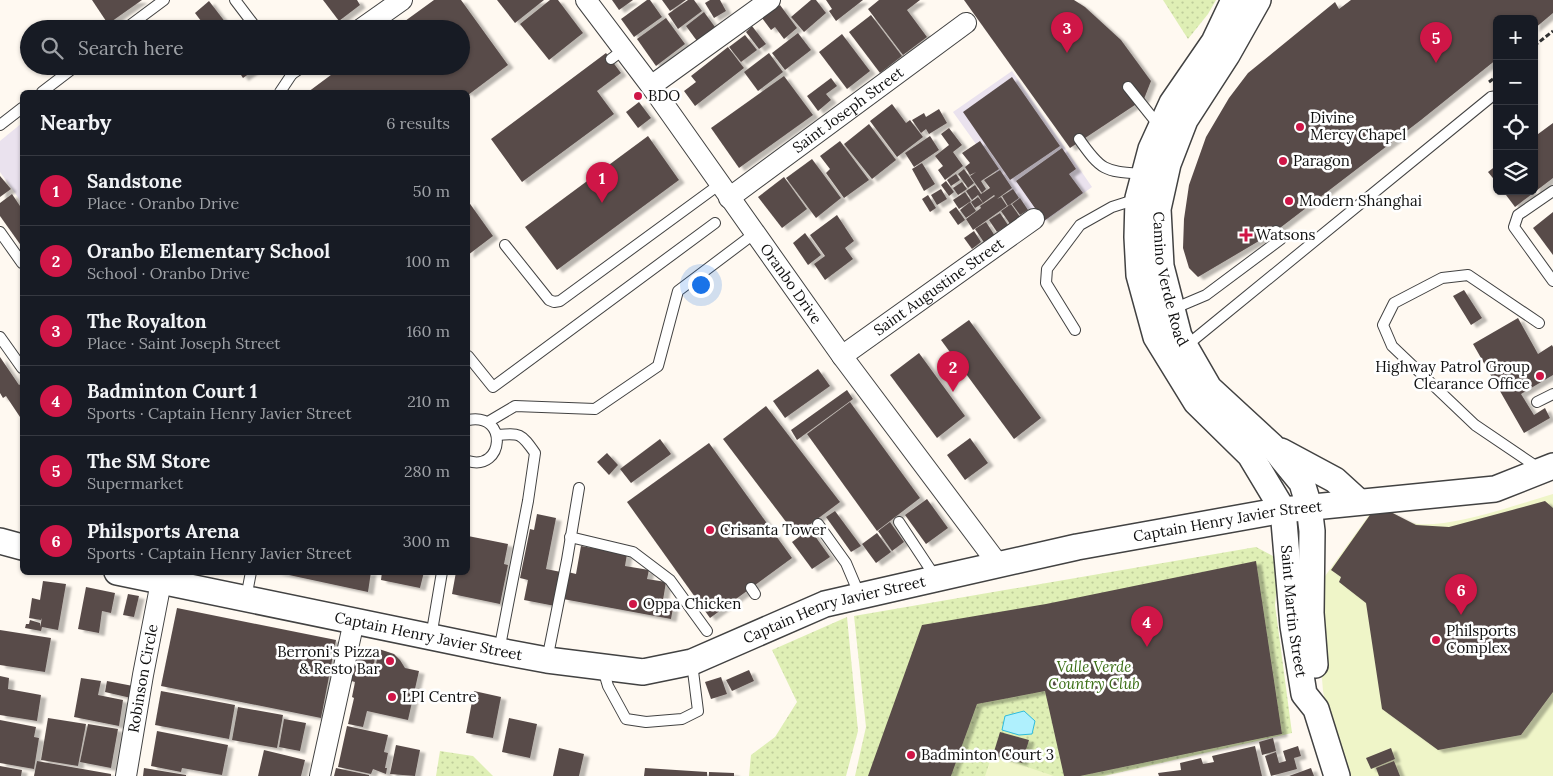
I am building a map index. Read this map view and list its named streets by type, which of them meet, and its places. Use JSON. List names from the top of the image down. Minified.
{"streets":{"street":["Saint Joseph Street","Camino Verde Road","Oranbo Drive","Saint Augustine Street","Captain Henry Javier Street","Saint Martin Street","Robinson Circle"]},"crossings":[["Saint Joseph Street","Oranbo Drive"],["Camino Verde Road","Captain Henry Javier Street"],["Camino Verde Road","Saint Martin Street"],["Oranbo Drive","Saint Augustine Street"],["Oranbo Drive","Captain Henry Javier Street"],["Captain Henry Javier Street","Saint Martin Street"],["Captain Henry Javier Street","Robinson Circle"]],"parks":["Valle Verde Country Club"],"places":{"other":["BDO","Divine Mercy Chapel","Paragon","Modern Shanghai","Highway Patrol Group Clearance Office","Crisanta Tower","Oppa Chicken","Philsports Complex","Berroni's Pizza & Resto Bar","LPI Centre","Badminton Court 3"],"health":["Watsons"]},"page":{"pins":["3","5","1","2","6","4"],"map_buttons":["+","−"],"search":"Search here","heading":["Nearby","6 results"],"list":[{"mark":"1","name":"Sandstone","note":"Place · Oranbo Drive","value":"50 m"},{"mark":"2","name":"Oranbo Elementary School","note":"School · Oranbo Drive","value":"100 m"},{"mark":"3","name":"The Royalton","note":"Place · Saint Joseph Street","value":"160 m"},{"mark":"4","name":"Badminton Court 1","note":"Sports · Captain Henry Javier Street","value":"210 m"},{"mark":"5","name":"The SM Store","note":"Supermarket","value":"280 m"},{"mark":"6","name":"Philsports Arena","note":"Sports · Captain Henry Javier Street","value":"300 m"}]}}
